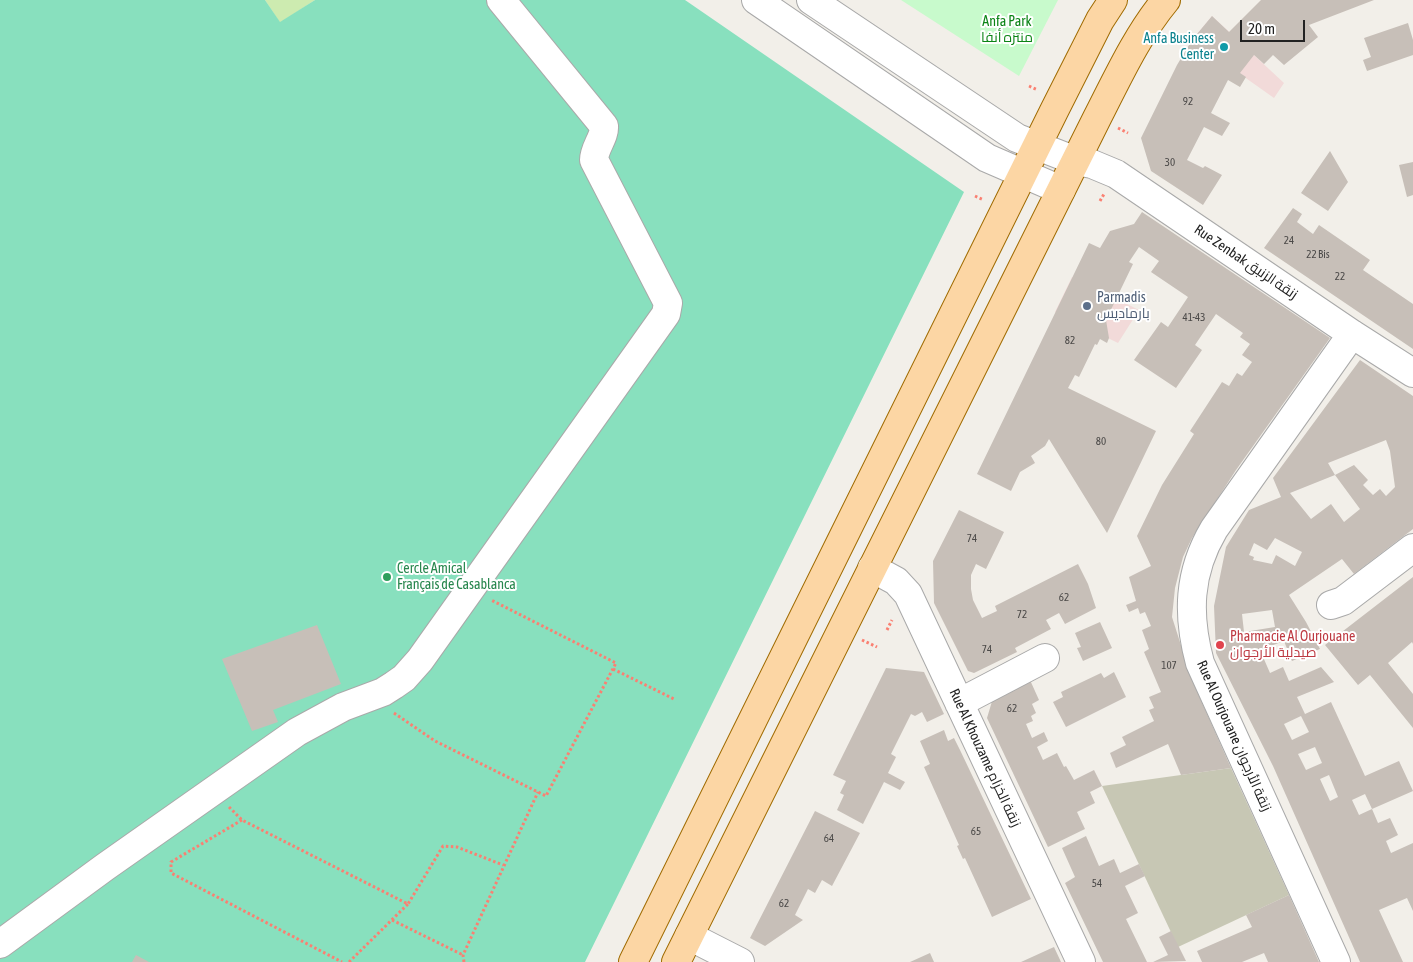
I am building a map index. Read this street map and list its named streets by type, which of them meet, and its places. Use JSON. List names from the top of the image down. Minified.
{"streets":{"street":["Rue Zenbak زنقة الزنبق","Rue Al Ourjouane زنقة الأرجوان","Rue Al Khouzame زنقة الخزام"]},"crossings":[["Rue Zenbak زنقة الزنبق","Rue Al Ourjouane زنقة الأرجوان"]],"parks":["Anfa Park منتزه أنفا"],"places":["Anfa Business Center","Parmadis بارماديس","Cercle Amical Français de Casablanca","Pharmacie Al Ourjouane صيدلية الأرجوان"],"house_numbers":["92","30","24","22 Bis","22","41-43","82","80","74","62","72","74","107","62","65","64","54","62"],"scale_bar":"20 m"}
